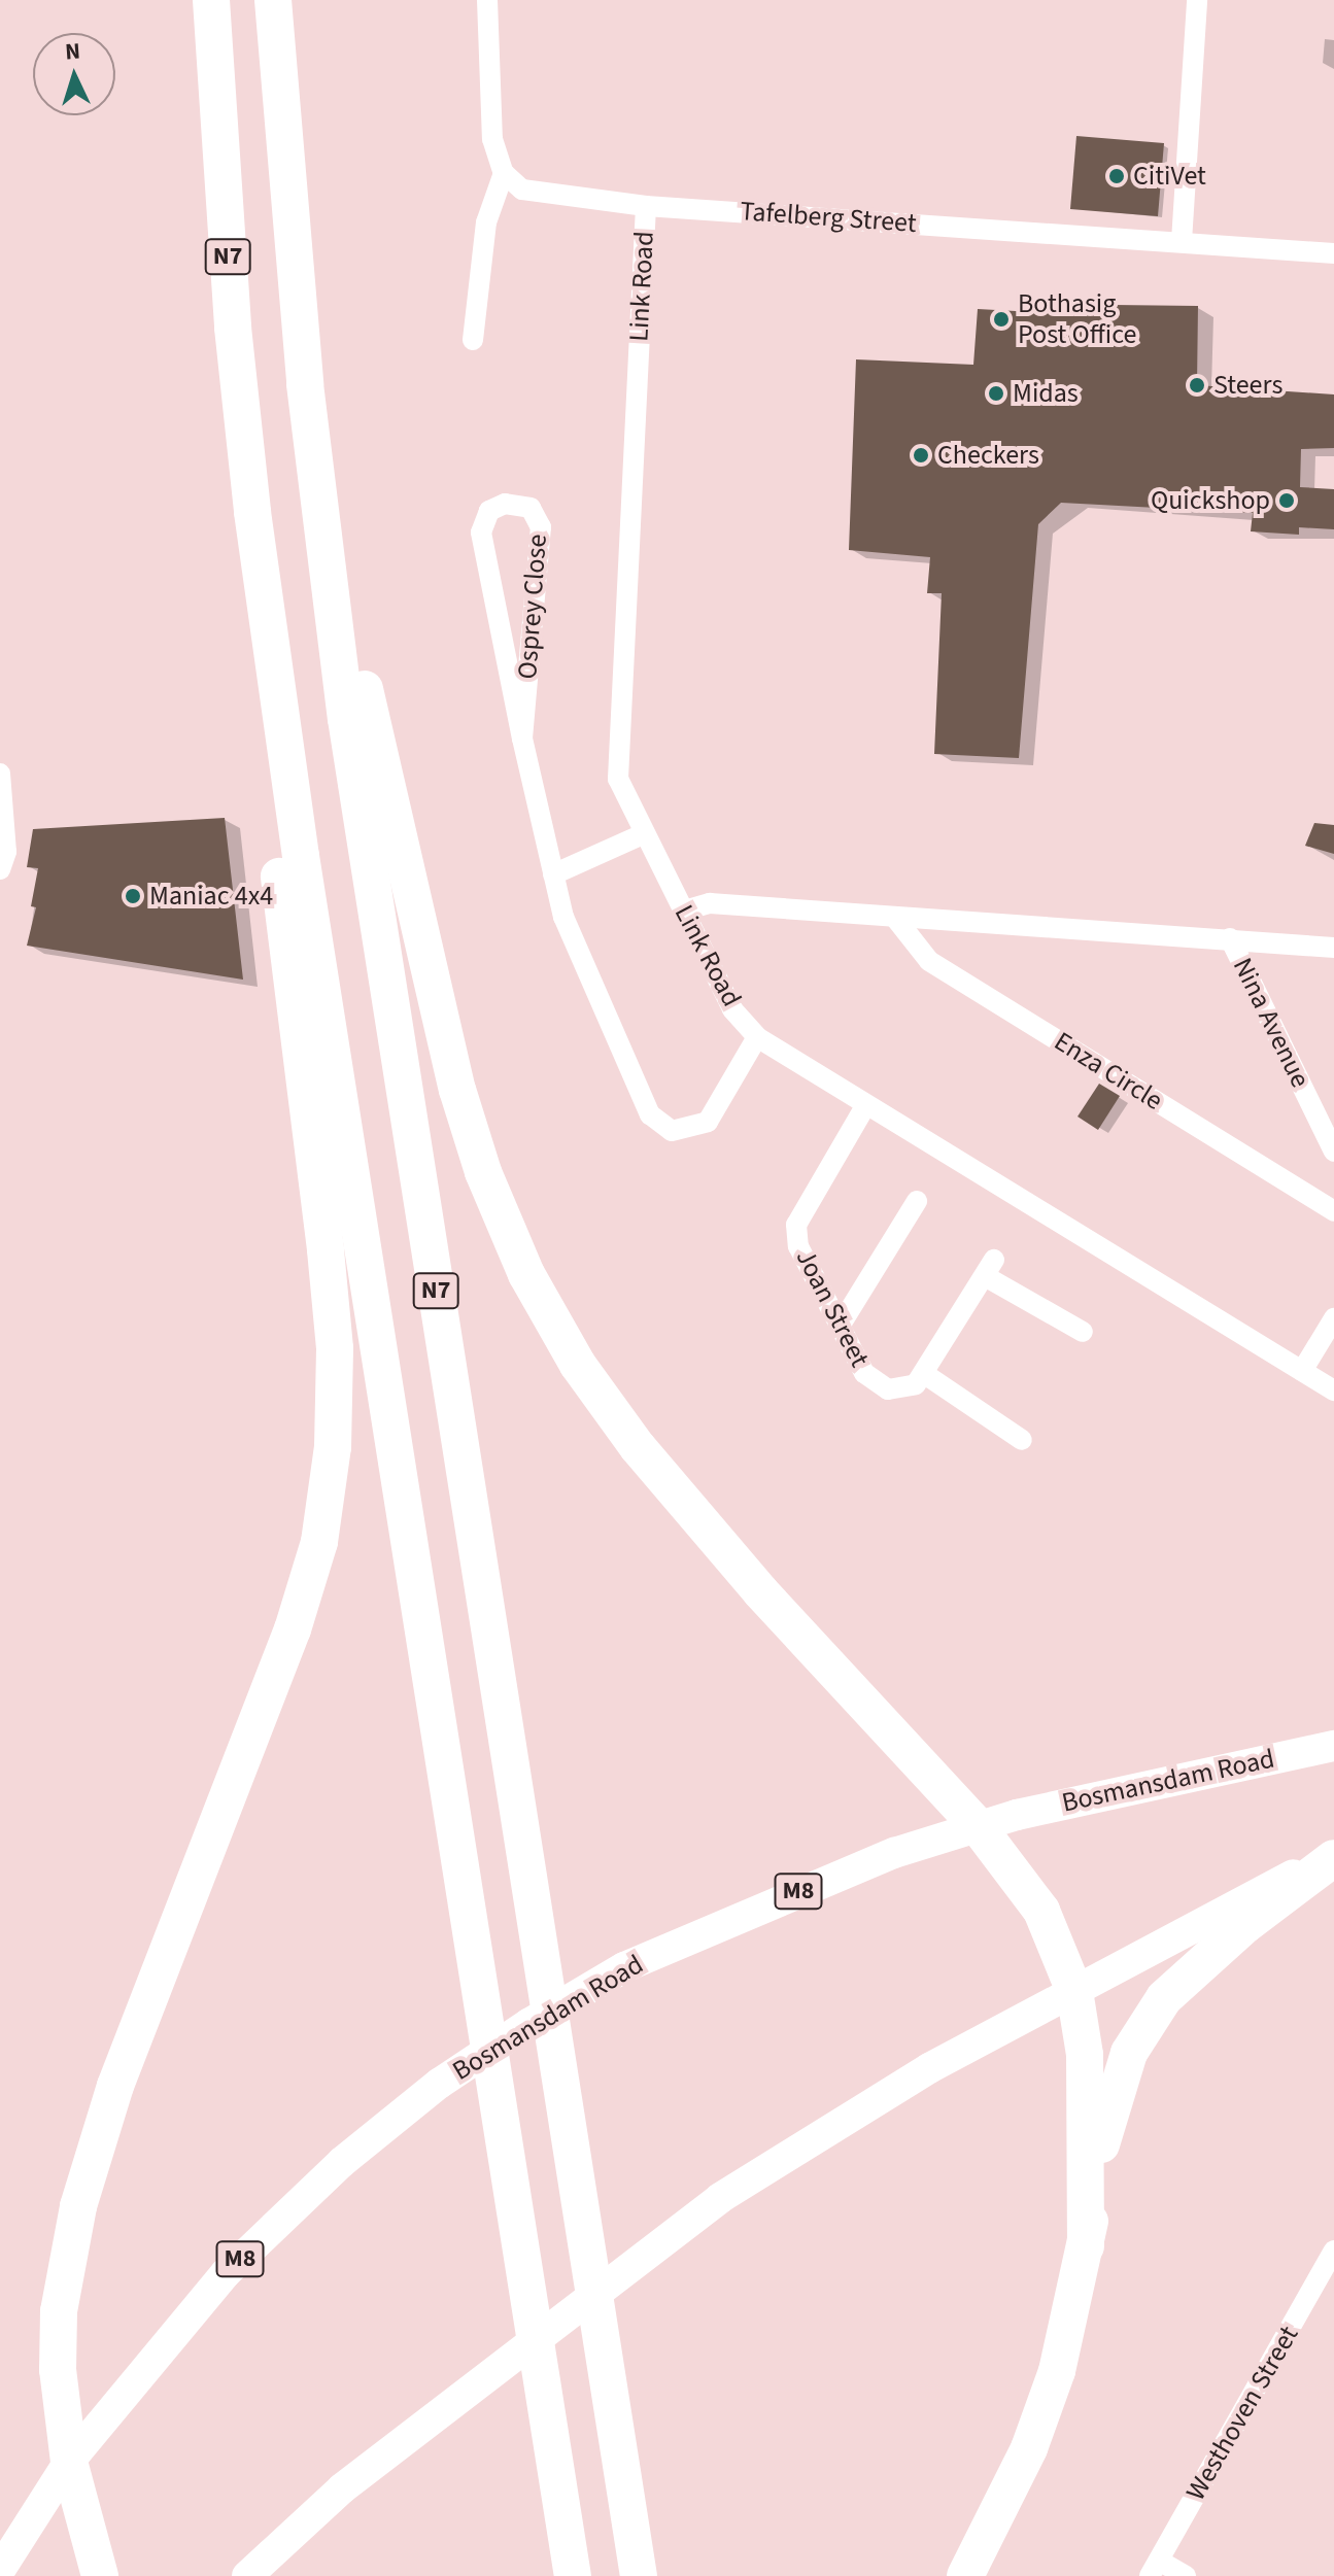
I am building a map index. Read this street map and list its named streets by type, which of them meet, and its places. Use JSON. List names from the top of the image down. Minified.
{"streets":{"highway":["N7"],"main road":["Bosmansdam Road","M8"],"street":["Tafelberg Street","Link Road","Osprey Close","Nina Avenue","Enza Circle","Joan Street","Westhoven Street"]},"crossings":[["Tafelberg Street","Link Road"],["Link Road","Osprey Close"],["Link Road","Joan Street"]],"places":["CitiVet","Bothasig Post Office","Steers","Midas","Checkers","Quickshop","Maniac 4x4"],"north":"top"}
